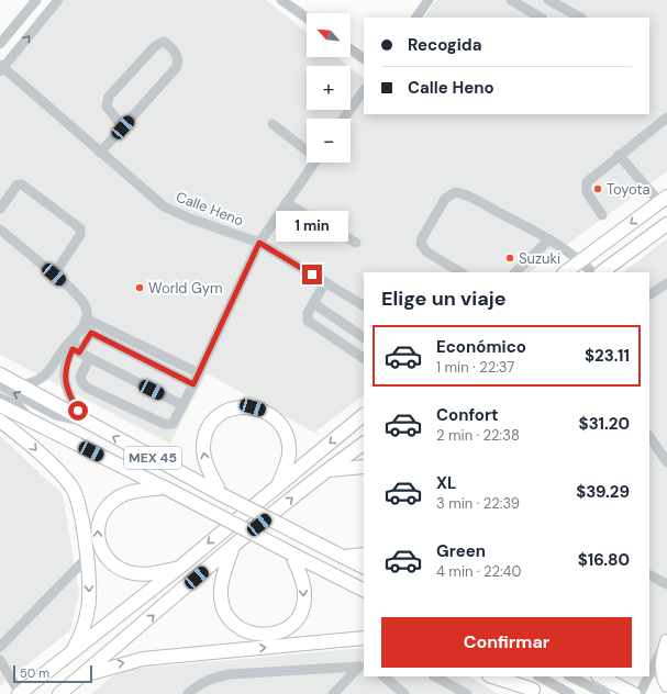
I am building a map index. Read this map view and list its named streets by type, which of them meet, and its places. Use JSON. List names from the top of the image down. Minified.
{"streets":{"main road":["MEX 45"],"street":["Calle Heno"]},"places":["Toyota","Suzuki","World Gym"],"scale_bar":"50 m","north":"top left","page":{"map_buttons":["+","−"],"banner":["Recogida","Calle Heno"],"bubble":"1 min","heading":"Elige un viaje","list":[{"name":"Económico","note":"1 min · 22:37","value":"$23.11"},{"name":"Confort","note":"2 min · 22:38","value":"$31.20"},{"name":"XL","note":"3 min · 22:39","value":"$39.29"},{"name":"Green","note":"4 min · 22:40","value":"$16.80"}],"buttons":"Confirmar","scale":"50 m"}}
